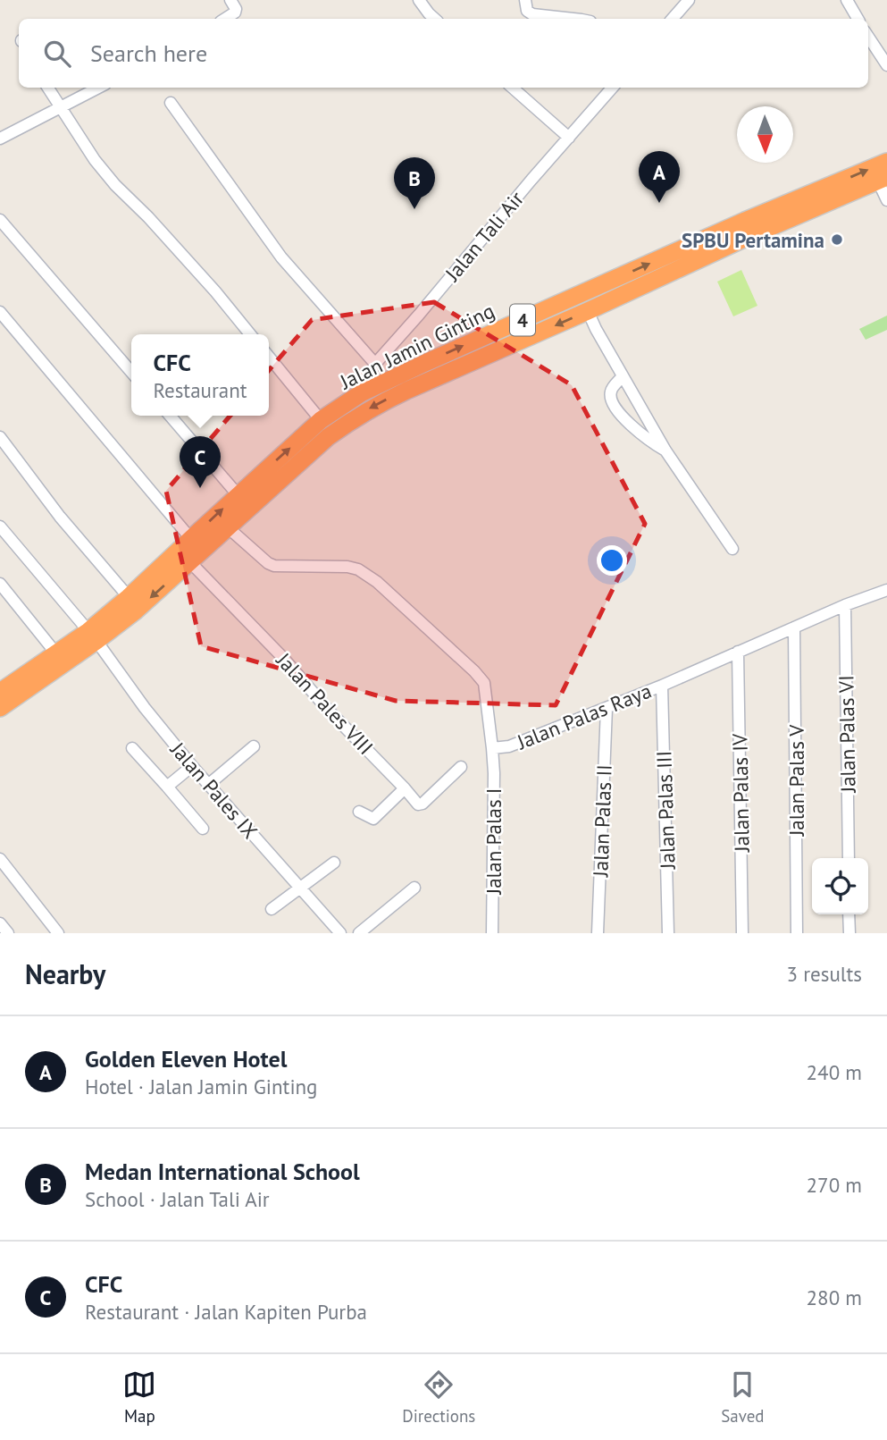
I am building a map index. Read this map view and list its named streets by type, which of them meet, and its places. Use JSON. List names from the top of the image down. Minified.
{"streets":{"highway":["4","Jalan Jamin Ginting"],"street":["Jalan Tali Air","Jalan Pales VIII","Jalan Palas Raya","Jalan Palas VI","Jalan Palas V","Jalan Pales IX","Jalan Palas IV","Jalan Palas III","Jalan Palas II","Jalan Palas I"]},"crossings":[["Jalan Tali Air","Jalan Jamin Ginting"],["Jalan Jamin Ginting","Jalan Pales VIII"],["Jalan Jamin Ginting","Jalan Palas Raya"],["Jalan Jamin Ginting","Jalan Pales IX"],["Jalan Palas Raya","Jalan Palas VI"],["Jalan Palas Raya","Jalan Palas V"],["Jalan Palas Raya","Jalan Palas IV"],["Jalan Palas Raya","Jalan Palas III"],["Jalan Palas Raya","Jalan Palas II"],["Jalan Palas Raya","Jalan Palas I"]],"places":["SPBU Pertamina"],"north":"bottom","page":{"search":"Search here","pins":["A","B","C"],"popup":["CFC","Restaurant"],"heading":["Nearby","3 results"],"list":[{"mark":"A","name":"Golden Eleven Hotel","note":"Hotel · Jalan Jamin Ginting","value":"240 m"},{"mark":"B","name":"Medan International School","note":"School · Jalan Tali Air","value":"270 m"},{"mark":"C","name":"CFC","note":"Restaurant · Jalan Kapiten Purba","value":"280 m"}],"nav":["Map","Directions","Saved"]}}
